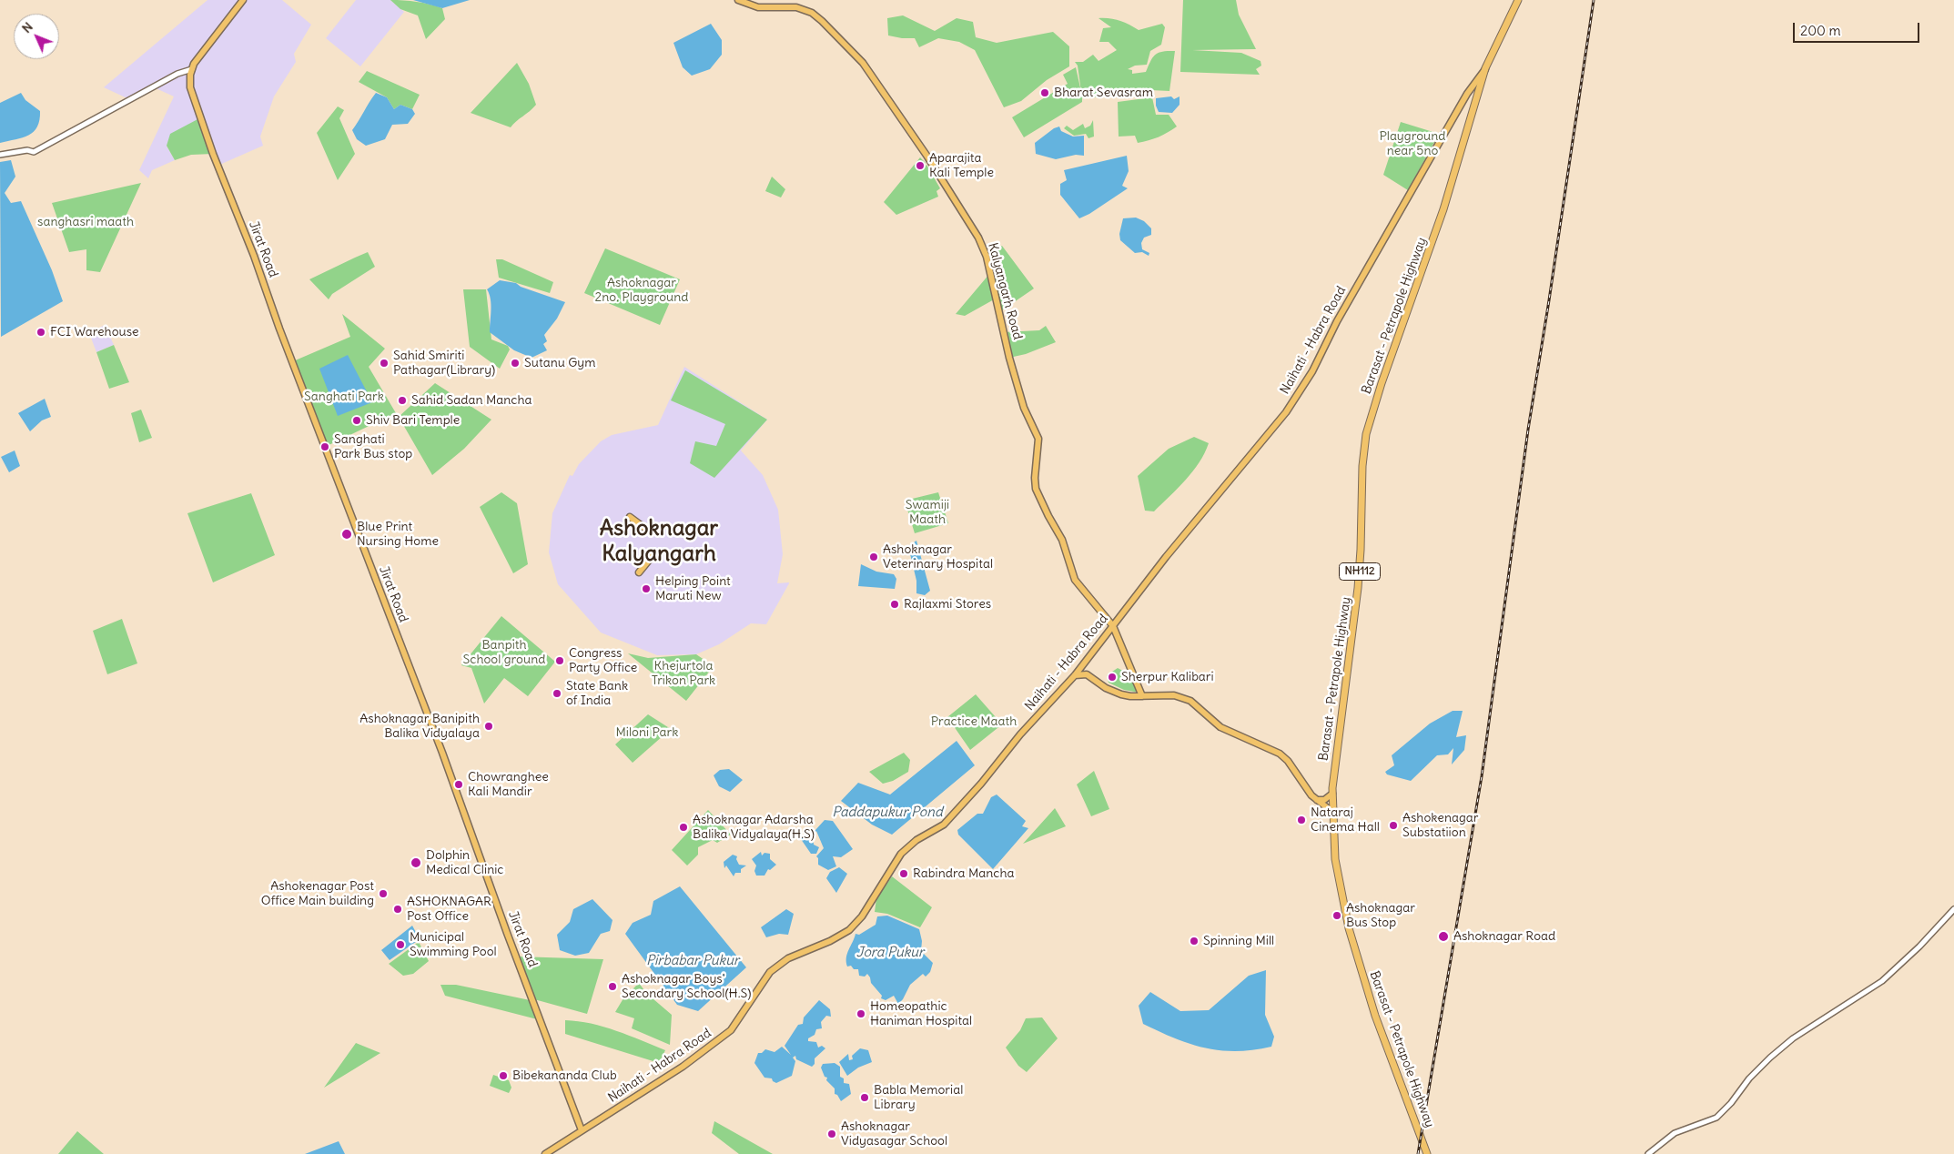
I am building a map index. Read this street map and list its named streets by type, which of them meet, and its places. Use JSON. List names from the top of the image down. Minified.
{"streets":{"highway":["Barasat - Petrapole Highway","NH112"],"main road":["Jirat Road","Kalyangarh Road","Naihati - Habra Road"]},"crossings":[["Jirat Road","Naihati - Habra Road"],["Kalyangarh Road","Naihati - Habra Road"],["Barasat - Petrapole Highway","Naihati - Habra Road"]],"districts":["Ashoknagar Kalyangarh"],"water":["Paddapukur Pond","Jora Pukur","Pirbabar Pukur"],"parks":["Playground near 5no","sanghasri maath","Ashoknagar 2no. Playground","Sanghati Park","Swamiji Maath","Banpith School ground","Khejurtola Trikon Park","Practice Maath","Miloni Park"],"places":["Bharat Sevasram","Aparajita Kali Temple","FCI Warehouse","Sahid Smiriti Pathagar(Library)","Sutanu Gym","Sahid Sadan Mancha","Shiv Bari Temple","Sanghati Park Bus stop","Blue Print Nursing Home","Ashoknagar Veterinary Hospital","Helping Point Maruti New","Rajlaxmi Stores","Congress Party Office","Sherpur Kalibari","State Bank of India","Ashoknagar Banipith Balika Vidyalaya","Chowranghee Kali Mandir","Nataraj Cinema Hall","Ashokenagar Substatiion","Ashoknagar Adarsha Balika Vidyalaya(H.S)","Dolphin Medical Clinic","Rabindra Mancha","Ashokenagar Post Office Main building","ASHOKNAGAR Post Office","Ashoknagar Bus Stop","Ashoknagar Road","Spinning Mill","Municipal Swimming Pool","Ashoknagar Boys' Secondary School(H.S)","Homeopathic Haniman Hospital","Bibekananda Club","Babla Memorial Library","Ashoknagar Vidyasagar School"],"scale_bar":"200 m","north":"top left"}
